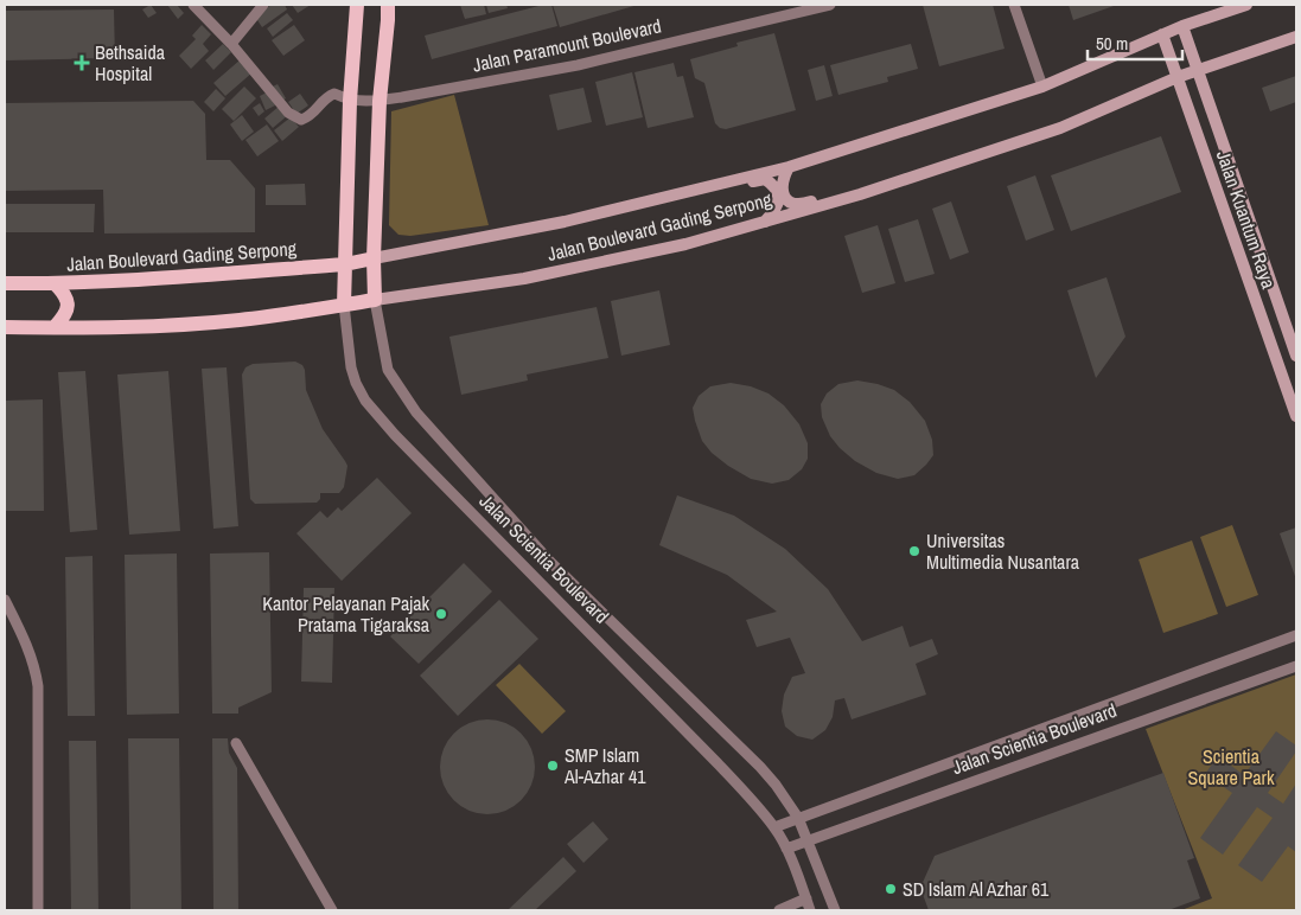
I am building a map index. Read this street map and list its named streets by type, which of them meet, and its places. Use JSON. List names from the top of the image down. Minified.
{"streets":{"main road":["Jalan Kuantum Raya","Jalan Boulevard Gading Serpong","Jalan Scientia Boulevard"],"street":["Jalan Paramount Boulevard"]},"crossings":[["Jalan Kuantum Raya","Jalan Boulevard Gading Serpong"],["Jalan Boulevard Gading Serpong","Jalan Scientia Boulevard"]],"parks":["Scientia Square Park"],"places":{"health":["Bethsaida Hospital"],"other":["Universitas Multimedia Nusantara","Kantor Pelayanan Pajak Pratama Tigaraksa","SMP Islam Al-Azhar 41","SD Islam Al Azhar 61"]},"scale_bar":"50 m"}
